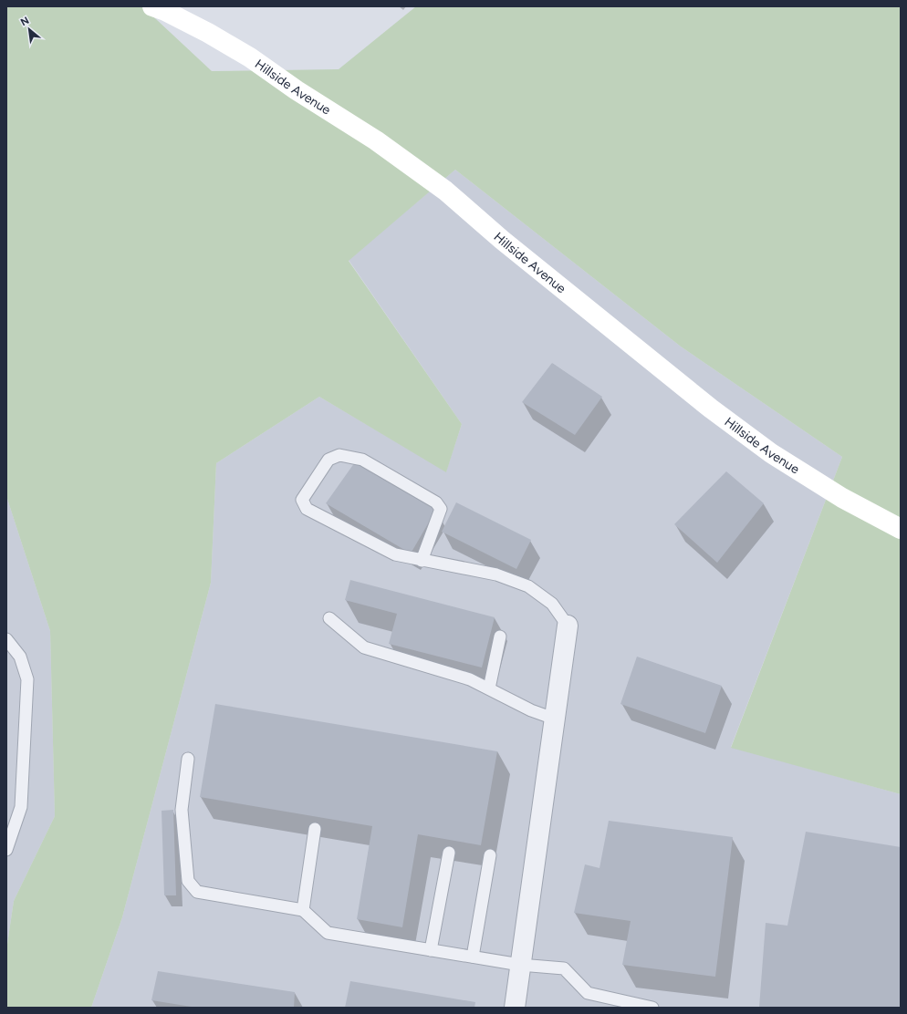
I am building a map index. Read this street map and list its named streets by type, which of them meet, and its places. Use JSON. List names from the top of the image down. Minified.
{"streets":{"street":["Hillside Avenue"]},"north":"top left"}
